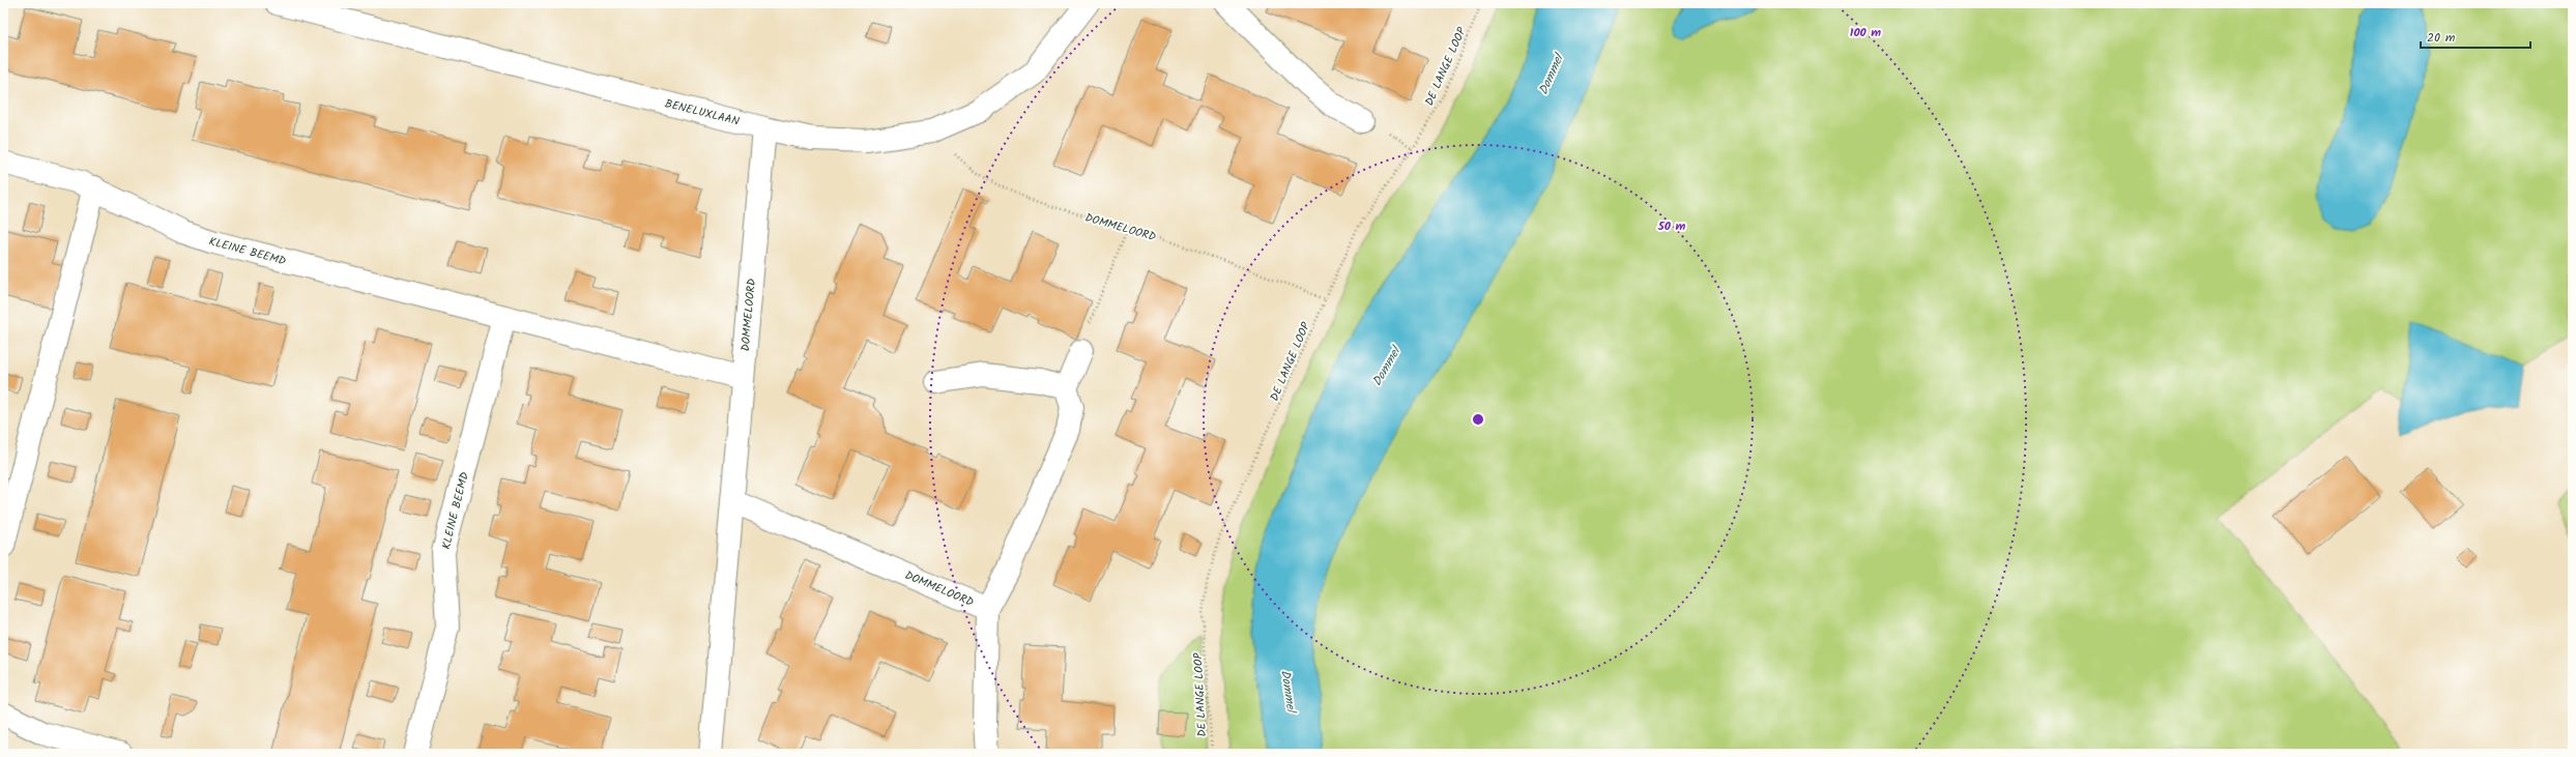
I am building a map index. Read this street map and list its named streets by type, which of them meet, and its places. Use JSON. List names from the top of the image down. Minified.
{"streets":{"street":["BENELUXLAAN","DOMMELOORD","KLEINE BEEMD"],"path":["DE LANGE LOOP"]},"crossings":[["DE LANGE LOOP","DOMMELOORD"],["BENELUXLAAN","DOMMELOORD"],["DOMMELOORD","KLEINE BEEMD"]],"water":["Dommel"],"scale_bar":"20 m","rings":["100 m","50 m"]}
